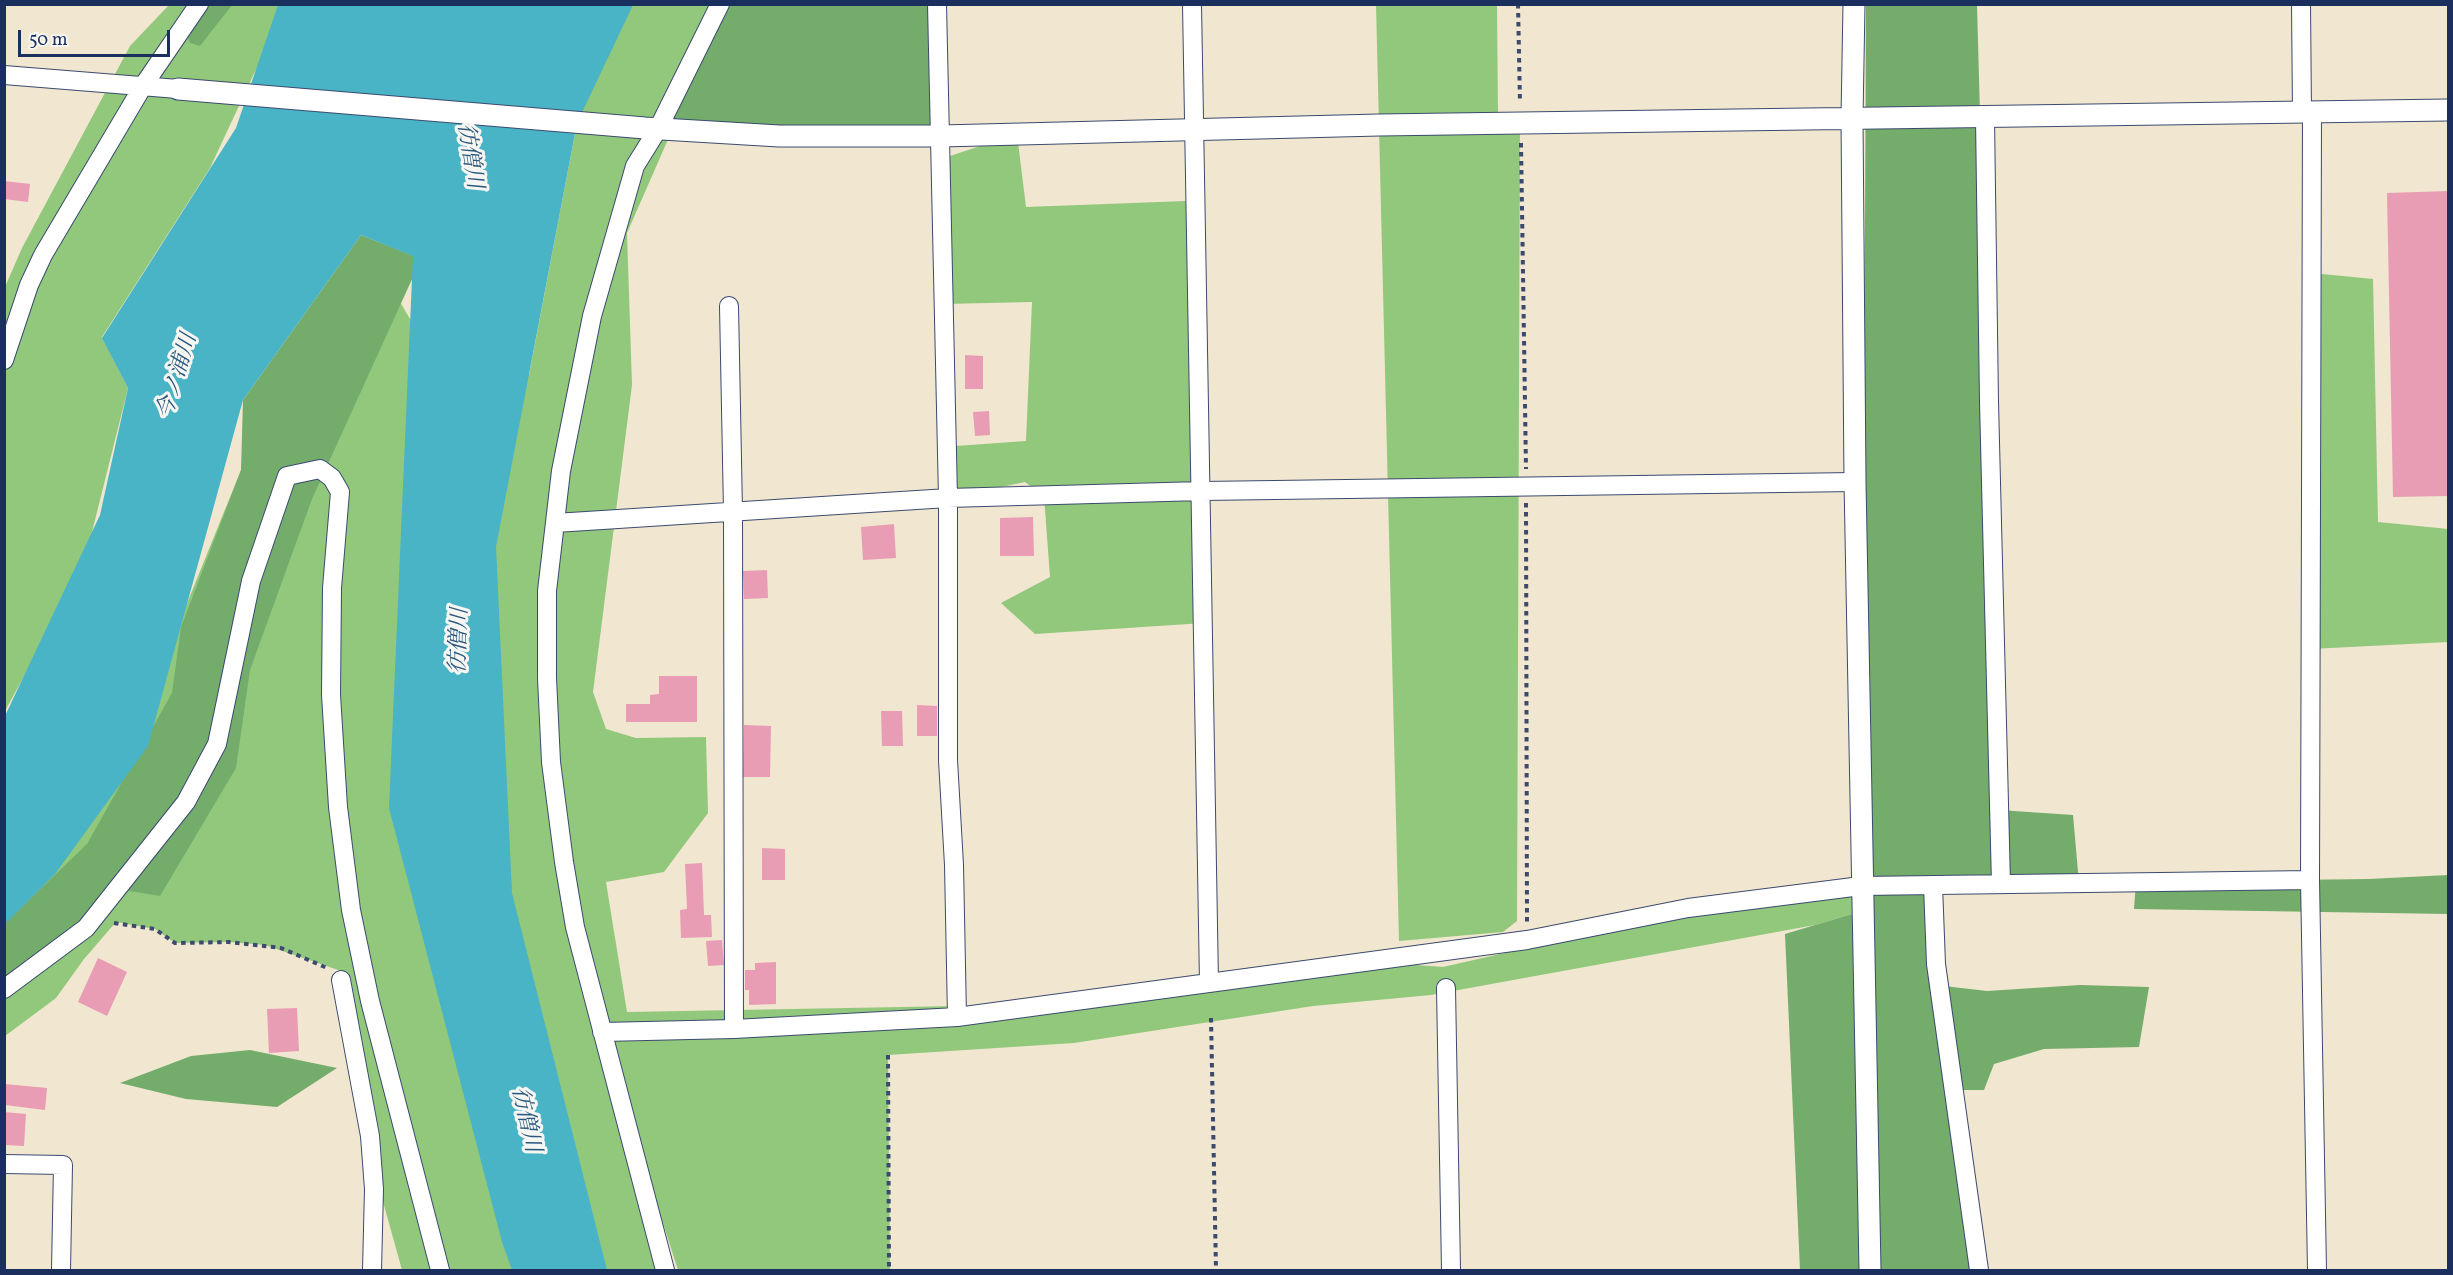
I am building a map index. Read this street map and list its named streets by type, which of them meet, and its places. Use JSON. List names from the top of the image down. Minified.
{"water":["彷僧川","今ノ浦川"],"scale_bar":"50 m"}
